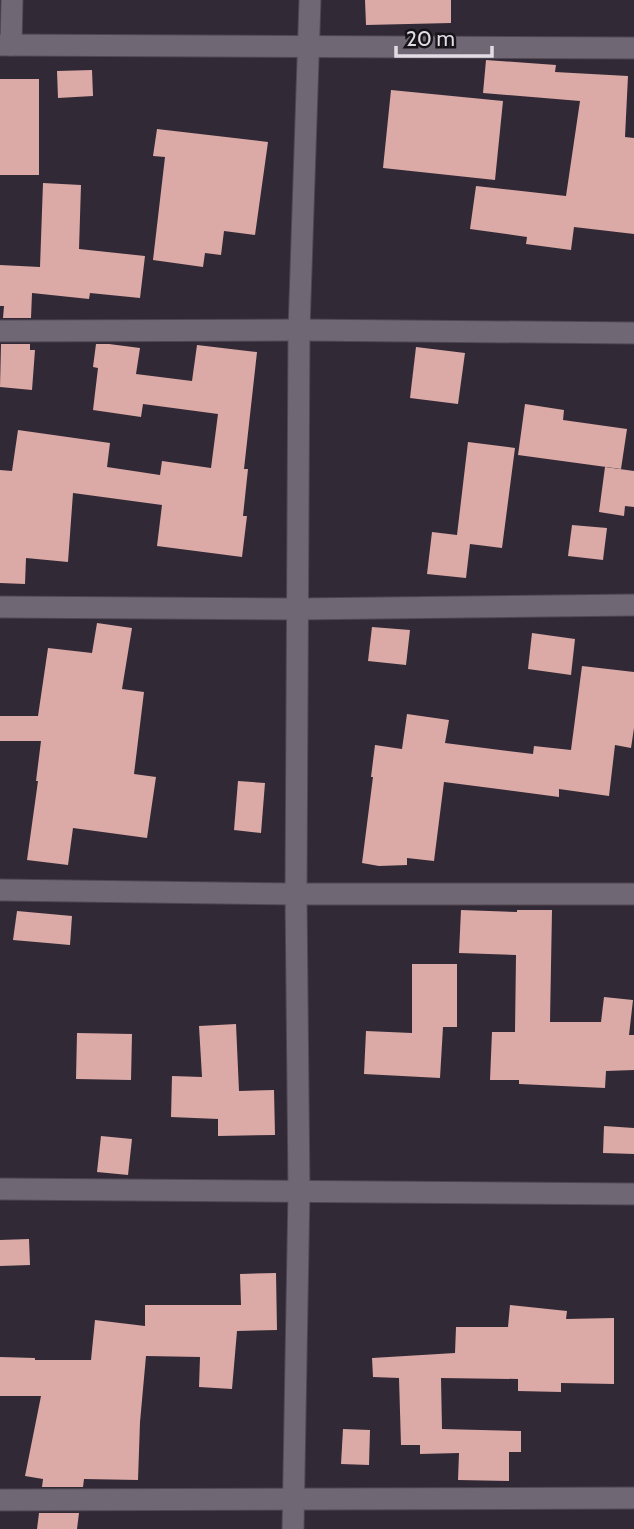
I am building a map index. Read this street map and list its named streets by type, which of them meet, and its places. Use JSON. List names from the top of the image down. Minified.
{"scale_bar":"20 m"}
